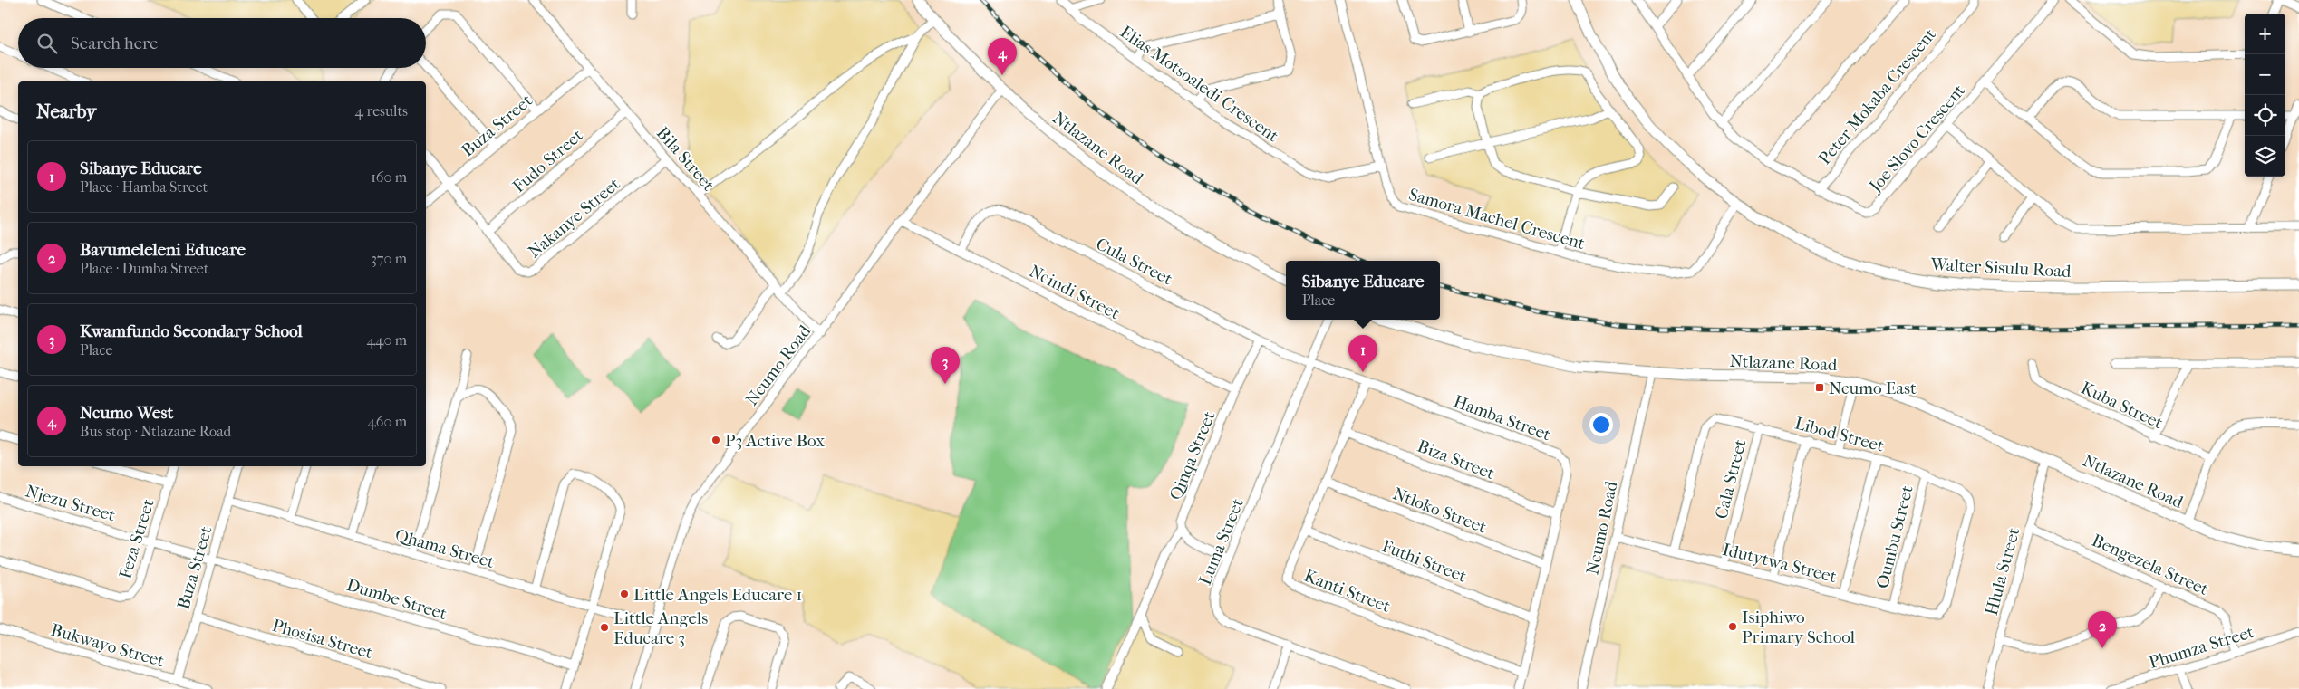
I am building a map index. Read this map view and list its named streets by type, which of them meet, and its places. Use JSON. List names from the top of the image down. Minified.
{"streets":{"street":["Elias Motsoaledi Crescent","Peter Mokaba Crescent","Buza Street","Joe Slovo Crescent","Ntlazane Road","Bila Street","Fudo Street","Nakanye Street","Samora Machel Crescent","Cula Street","Walter Sisulu Road","Ncindi Street","Ncumo Road","Kuba Street","Hamba Street","Libod Street","Qinqa Street","Biza Street","Cala Street","Njezu Street","Ntloko Street","Oumbu Street","Feza Street","Luma Street","Qhama Street","Futhi Street","Idutytwa Street","Bengezela Street","Hlula Street","Kanti Street","Dumbe Street","Phosisa Street","Bukwayo Street","Phumza Street"]},"crossings":[["Elias Motsoaledi Crescent","Samora Machel Crescent"],["Peter Mokaba Crescent","Joe Slovo Crescent"],["Buza Street","Bila Street"],["Buza Street","Nakanye Street"],["Buza Street","Njezu Street"],["Buza Street","Qhama Street"],["Buza Street","Dumbe Street"],["Buza Street","Phosisa Street"],["Buza Street","Bukwayo Street"],["Ntlazane Road","Ncumo Road"],["Ntlazane Road","Hlula Street"],["Bila Street","Fudo Street"],["Bila Street","Nakanye Street"],["Bila Street","Ncumo Road"],["Fudo Street","Nakanye Street"],["Samora Machel Crescent","Walter Sisulu Road"],["Cula Street","Ncindi Street"],["Cula Street","Hamba Street"],["Cula Street","Qinqa Street"],["Cula Street","Luma Street"],["Ncindi Street","Ncumo Road"],["Ncindi Street","Qinqa Street"],["Ncumo Road","Qhama Street"],["Ncumo Road","Idutytwa Street"],["Hamba Street","Biza Street"],["Hamba Street","Ntloko Street"],["Hamba Street","Luma Street"],["Hamba Street","Futhi Street"],["Hamba Street","Kanti Street"],["Libod Street","Cala Street"],["Libod Street","Oumbu Street"],["Libod Street","Idutytwa Street"],["Biza Street","Kanti Street"],["Cala Street","Idutytwa Street"],["Njezu Street","Feza Street"],["Njezu Street","Dumbe Street"],["Ntloko Street","Kanti Street"],["Oumbu Street","Idutytwa Street"],["Futhi Street","Kanti Street"],["Bengezela Street","Hlula Street"],["Bengezela Street","Phumza Street"]],"places":{"transit":["Ncumo East"],"other":["P3 Active Box","Little Angels Educare 1","Isiphiwo Primary School","Little Angels Educare 3"]},"page":{"map_buttons":["+","−"],"search":"Search here","pins":["4","1","3","2"],"heading":["Nearby","4 results"],"list":[{"mark":"1","name":"Sibanye Educare","note":"Place · Hamba Street","value":"160 m"},{"mark":"2","name":"Bavumeleleni Educare","note":"Place · Dumba Street","value":"370 m"},{"mark":"3","name":"Kwamfundo Secondary School","note":"Place","value":"440 m"},{"mark":"4","name":"Ncumo West","note":"Bus stop · Ntlazane Road","value":"460 m"}],"popup":["Sibanye Educare","Place"]}}
